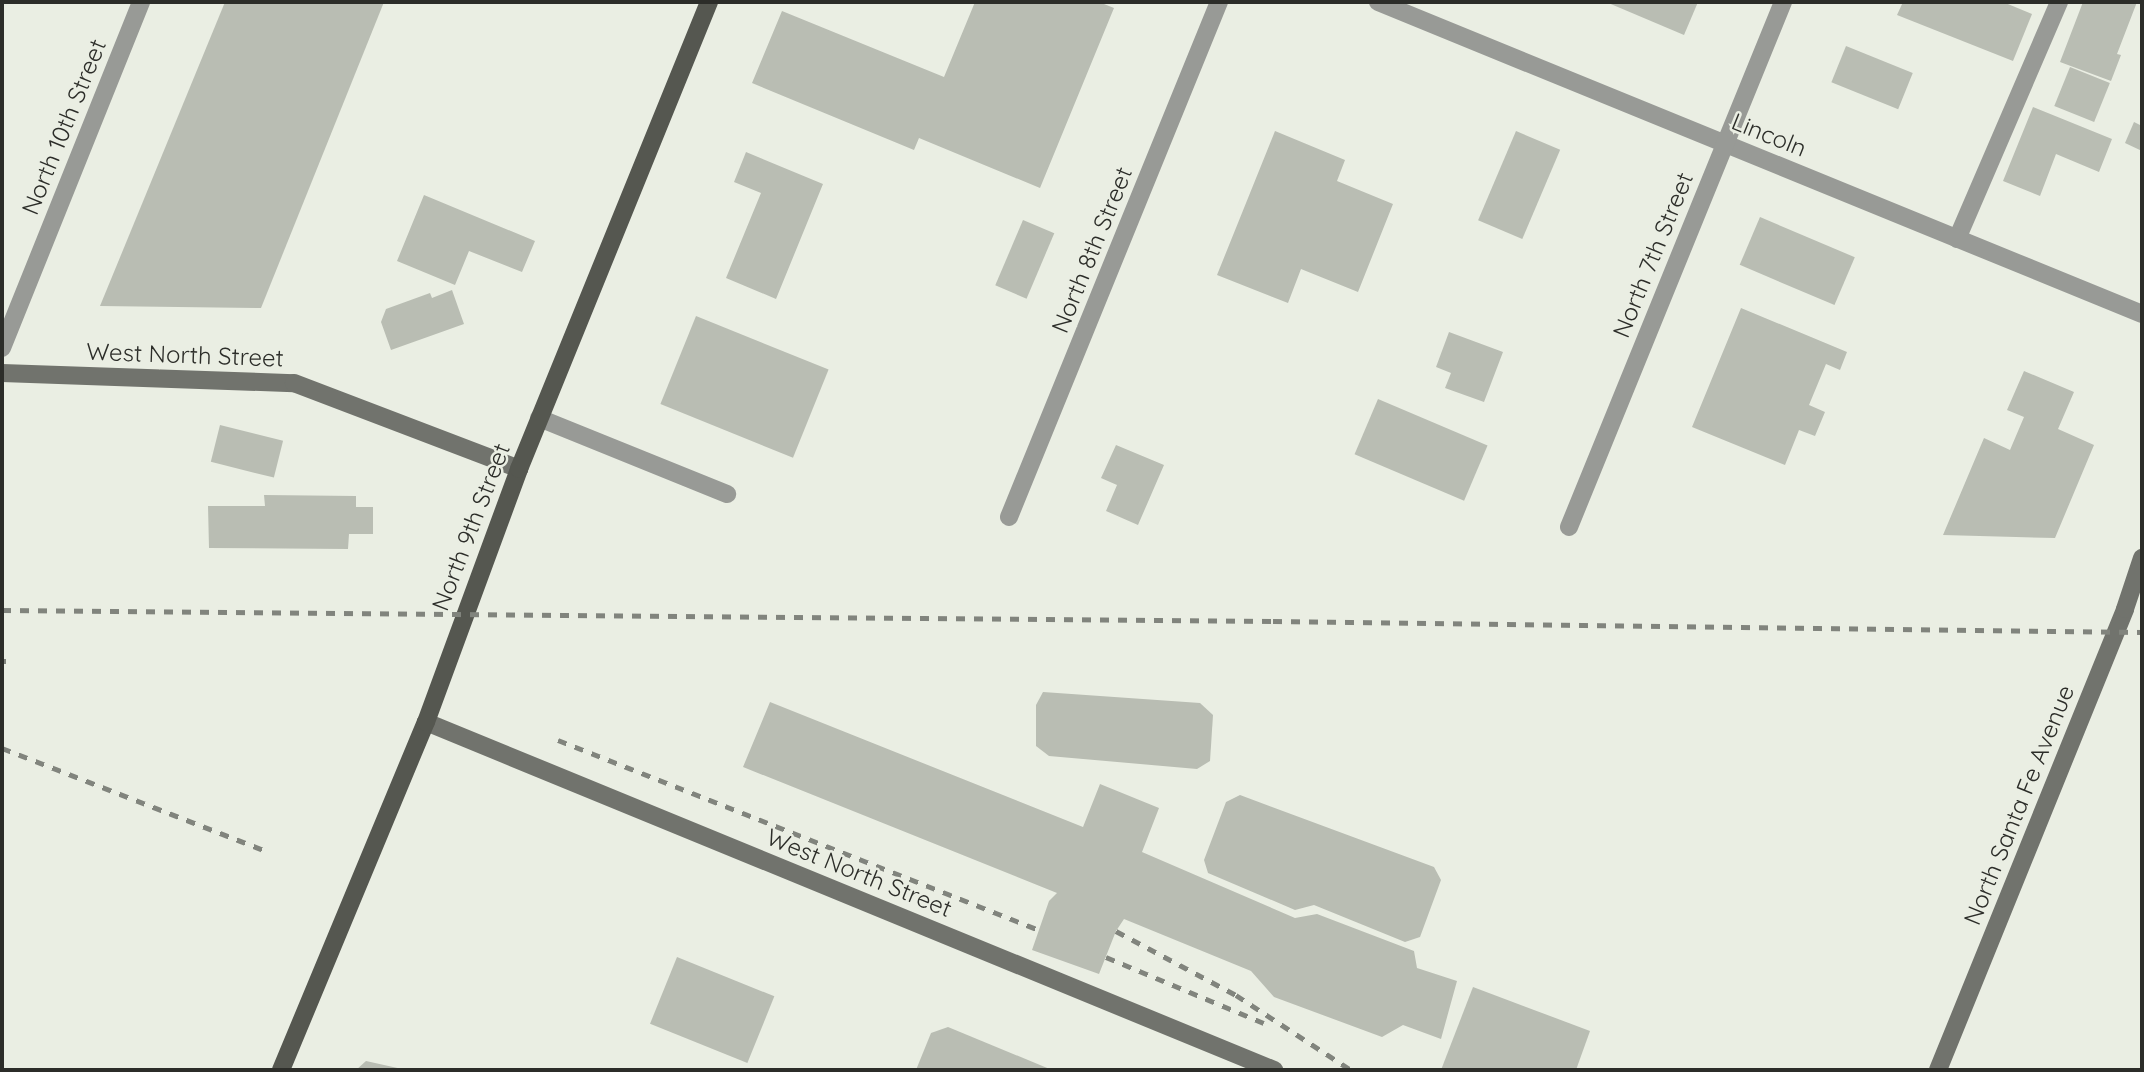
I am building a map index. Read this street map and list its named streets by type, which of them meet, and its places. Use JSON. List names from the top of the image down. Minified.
{"streets":{"main road":["North 9th Street"],"street":["North 10th Street","Lincoln","North 8th Street","North 7th Street","West North Street","North Santa Fe Avenue"]},"crossings":[["Lincoln","North 7th Street"],["West North Street","North 9th Street"]]}
